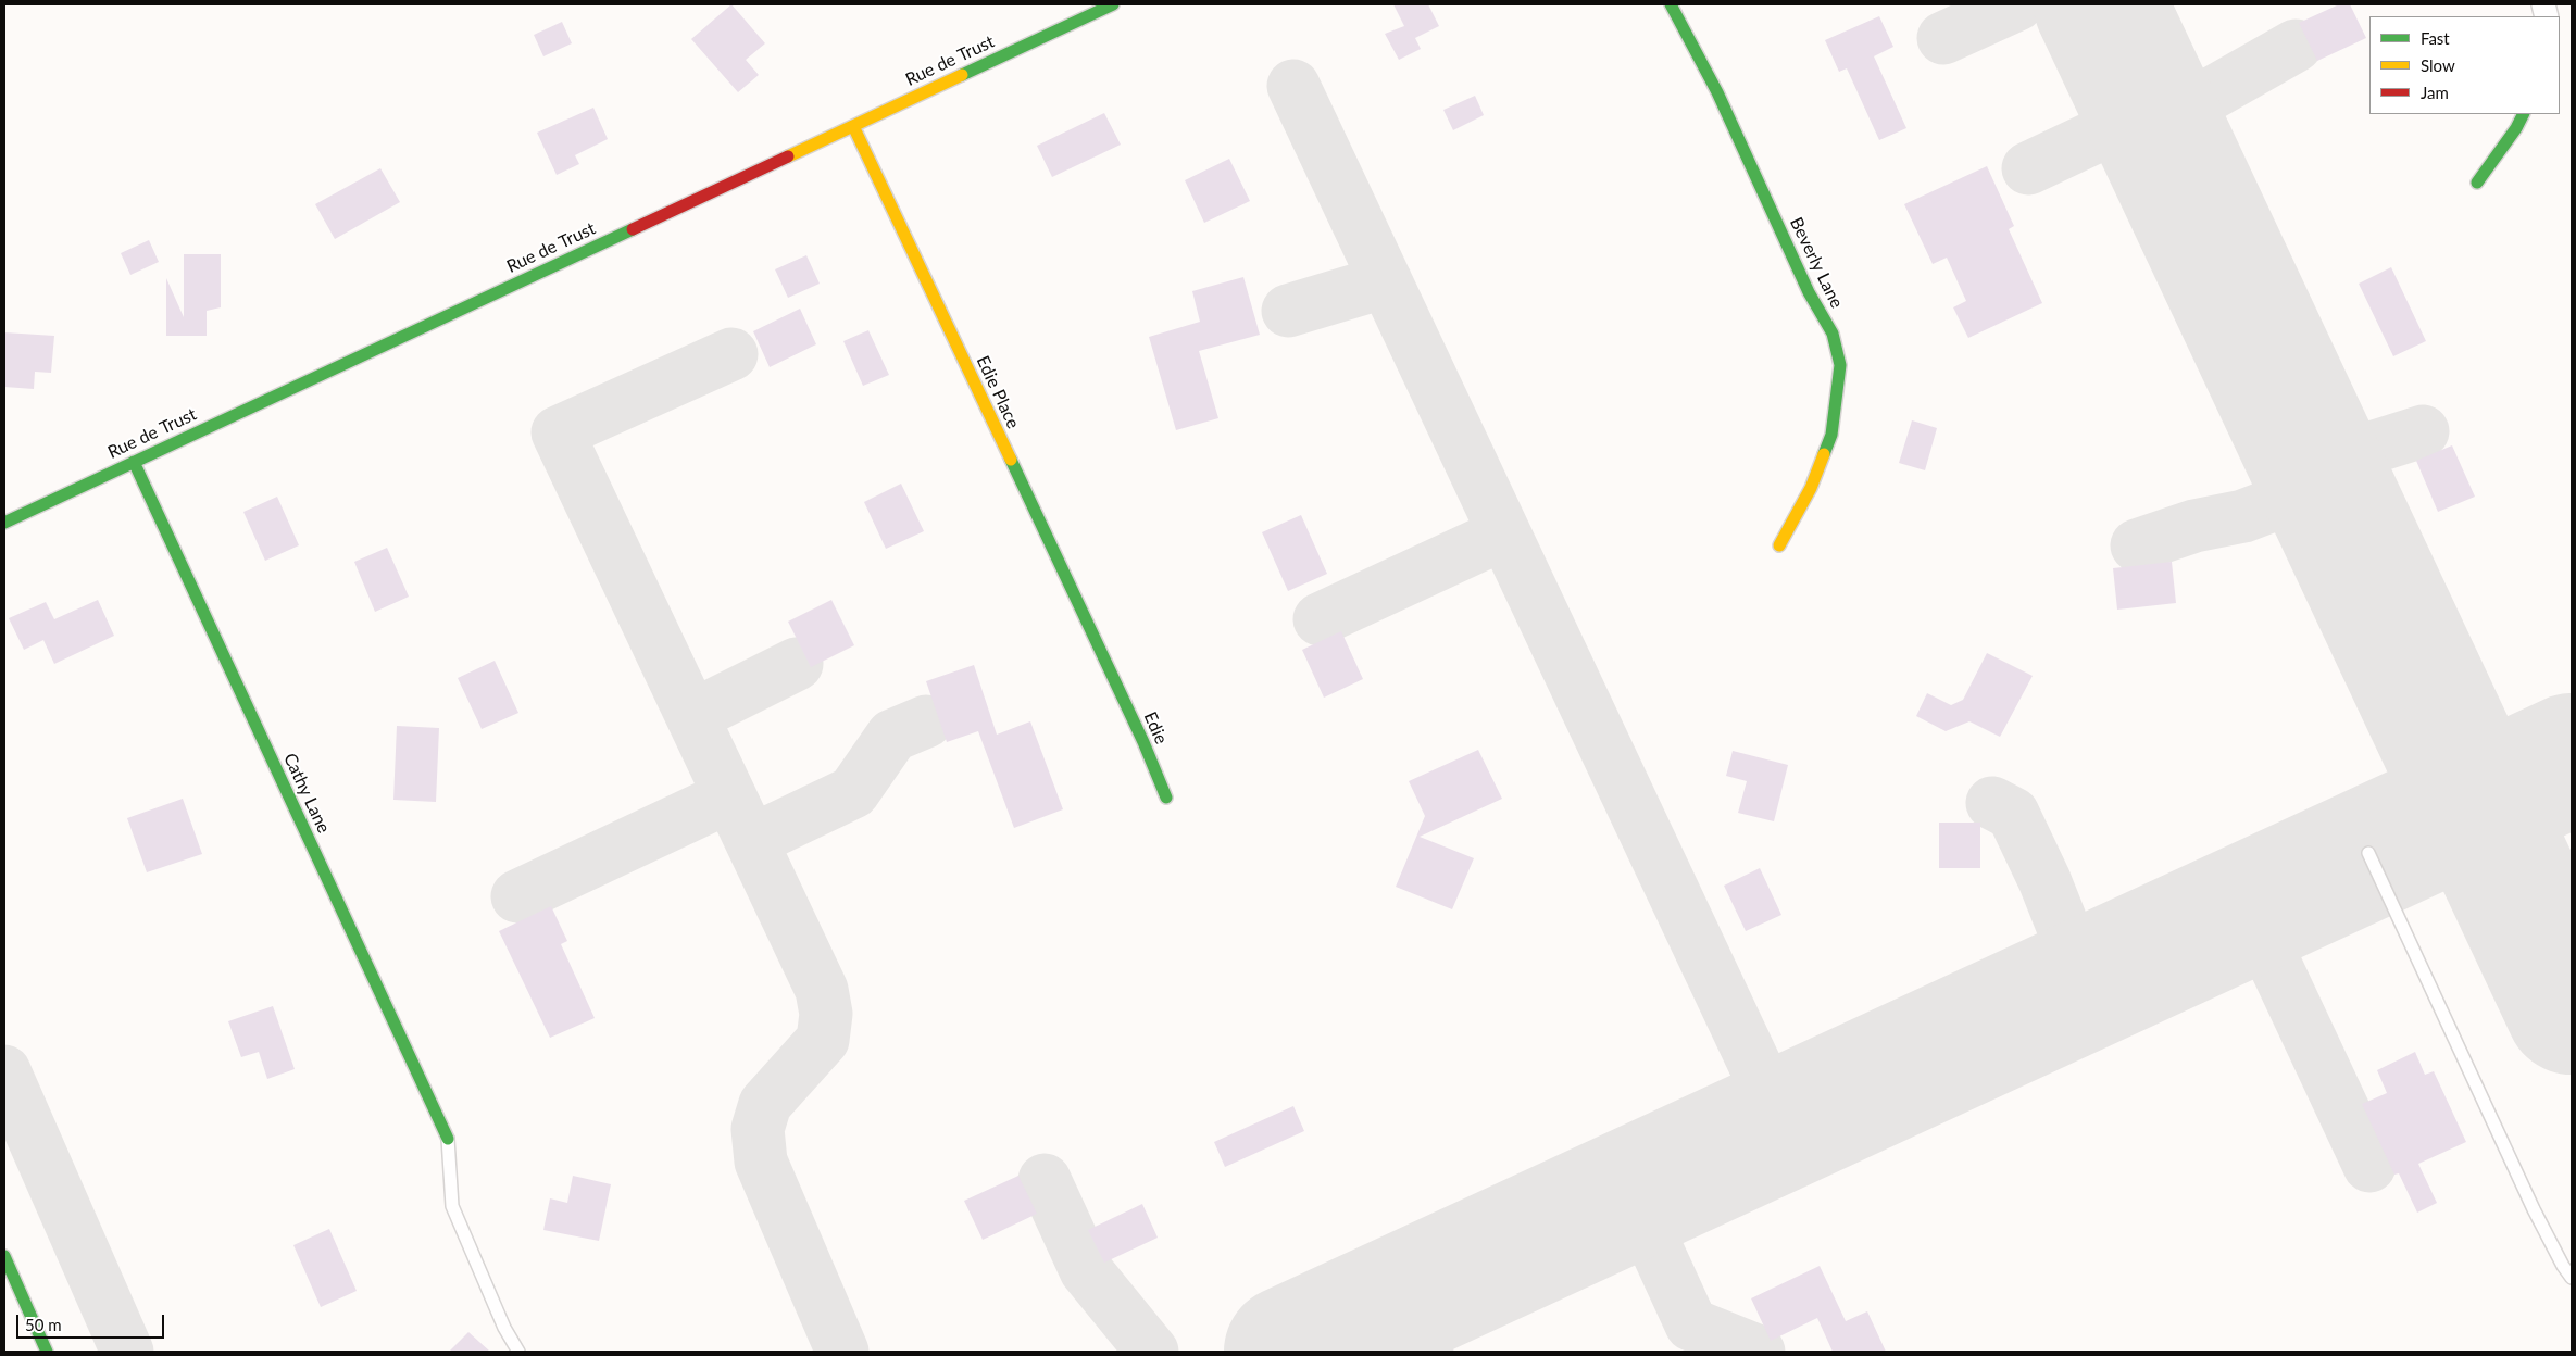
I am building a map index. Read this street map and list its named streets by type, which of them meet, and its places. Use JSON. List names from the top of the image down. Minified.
{"streets":{"street":["Rue de Trust","Beverly Lane","Edie Place","Edie","Cathy Lane"]},"crossings":[["Rue de Trust","Edie Place"],["Rue de Trust","Cathy Lane"],["Edie Place","Edie"]],"legend":["Fast","Slow","Jam"],"scale_bar":"50 m"}
